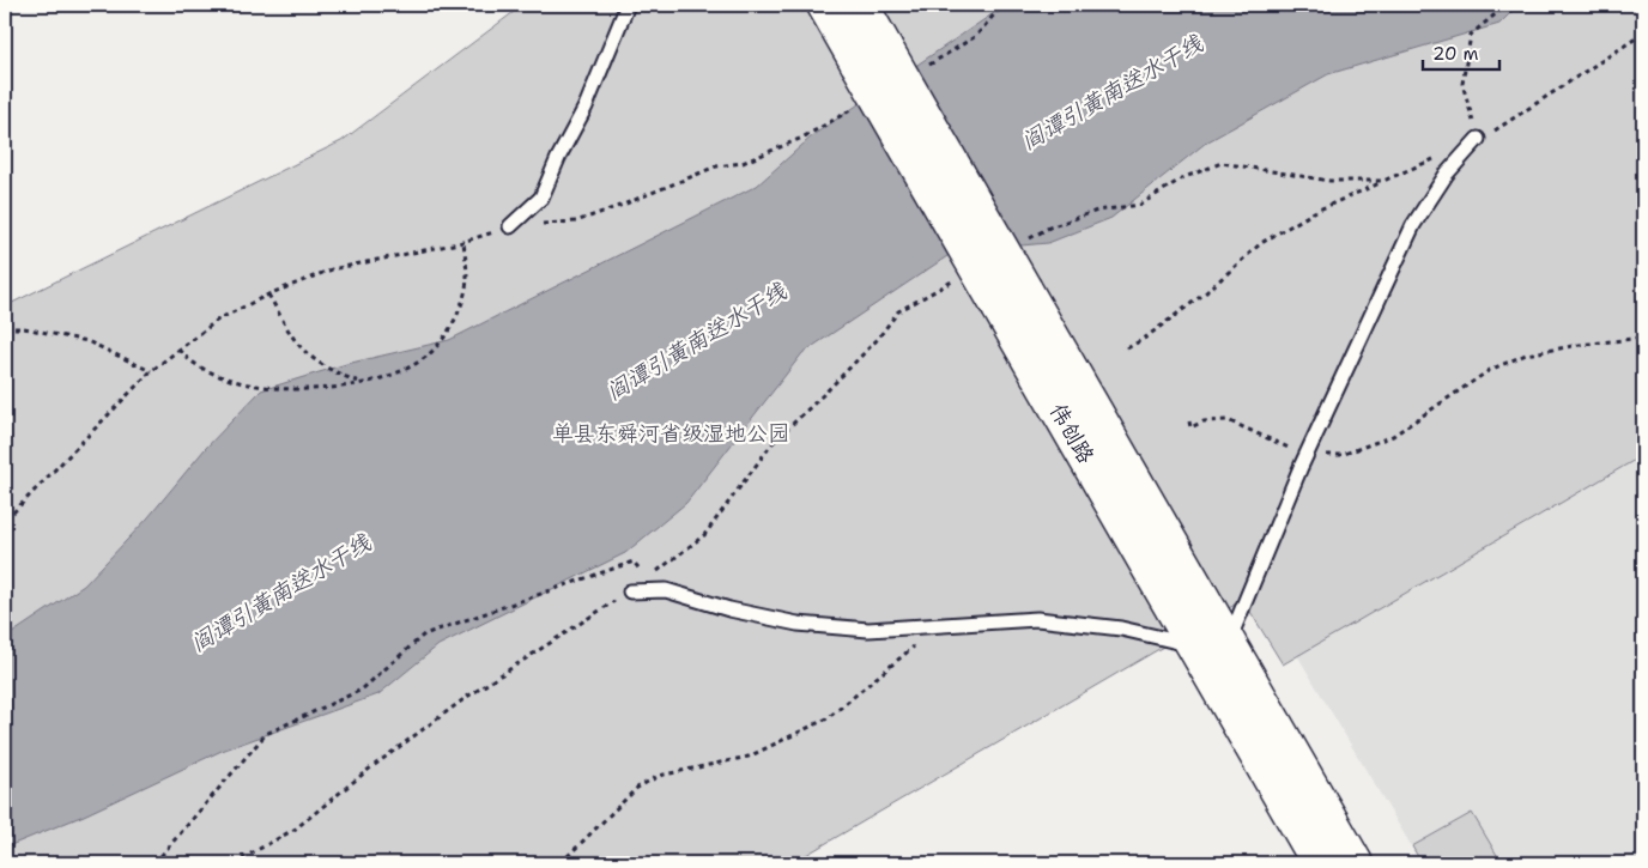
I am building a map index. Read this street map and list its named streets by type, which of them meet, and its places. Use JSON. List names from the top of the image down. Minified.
{"streets":{"street":["伟创路"]},"water":["阎谭引黄南送水干线"],"parks":["单县东舜河省级湿地公园"],"scale_bar":"20 m"}
